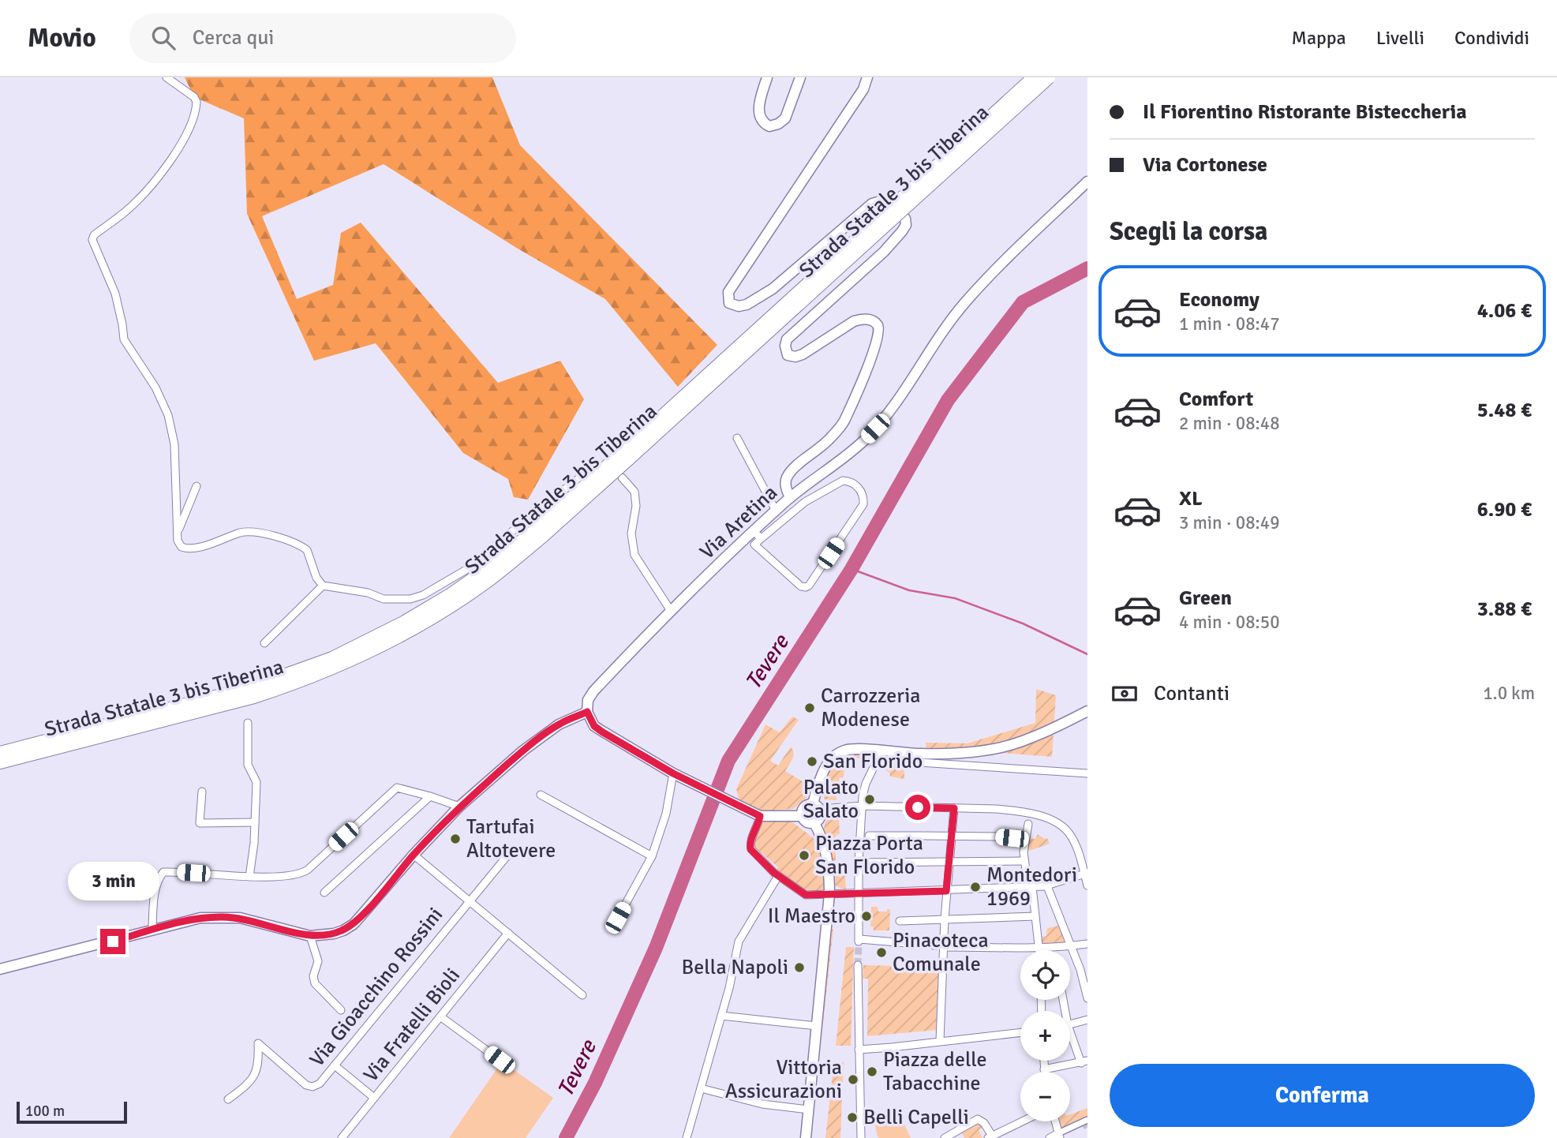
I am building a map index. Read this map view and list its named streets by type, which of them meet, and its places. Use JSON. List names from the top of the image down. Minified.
{"streets":{"highway":["Strada Statale 3 bis Tiberina"],"street":["Via Aretina","Via Gioacchino Rossini","Via Fratelli Bioli"]},"water":["Tevere"],"places":["Carrozzeria Modenese","San Florido","Palato Salato","Tartufai Altotevere","Piazza Porta San Florido","Montedori 1969","Il Maestro","Pinacoteca Comunale","Bella Napoli","Piazza delle Tabacchine","Vittoria Assicurazioni","Belli Capelli"],"scale_bar":"100 m","page":{"header":"Movio","search":"Cerca qui","nav":["Mappa","Livelli","Condividi"],"banner":["Il Fiorentino Ristorante Bisteccheria","Via Cortonese"],"heading":"Scegli la corsa","list":[{"name":"Economy","note":"1 min · 08:47","value":"4.06 €"},{"name":"Comfort","note":"2 min · 08:48","value":"5.48 €"},{"name":"XL","note":"3 min · 08:49","value":"6.90 €"},{"name":"Green","note":"4 min · 08:50","value":"3.88 €"}],"pay":["Contanti","1.0 km"],"bubble":"3 min","map_buttons":["+","−"],"buttons":"Conferma","scale":"100 m"}}
